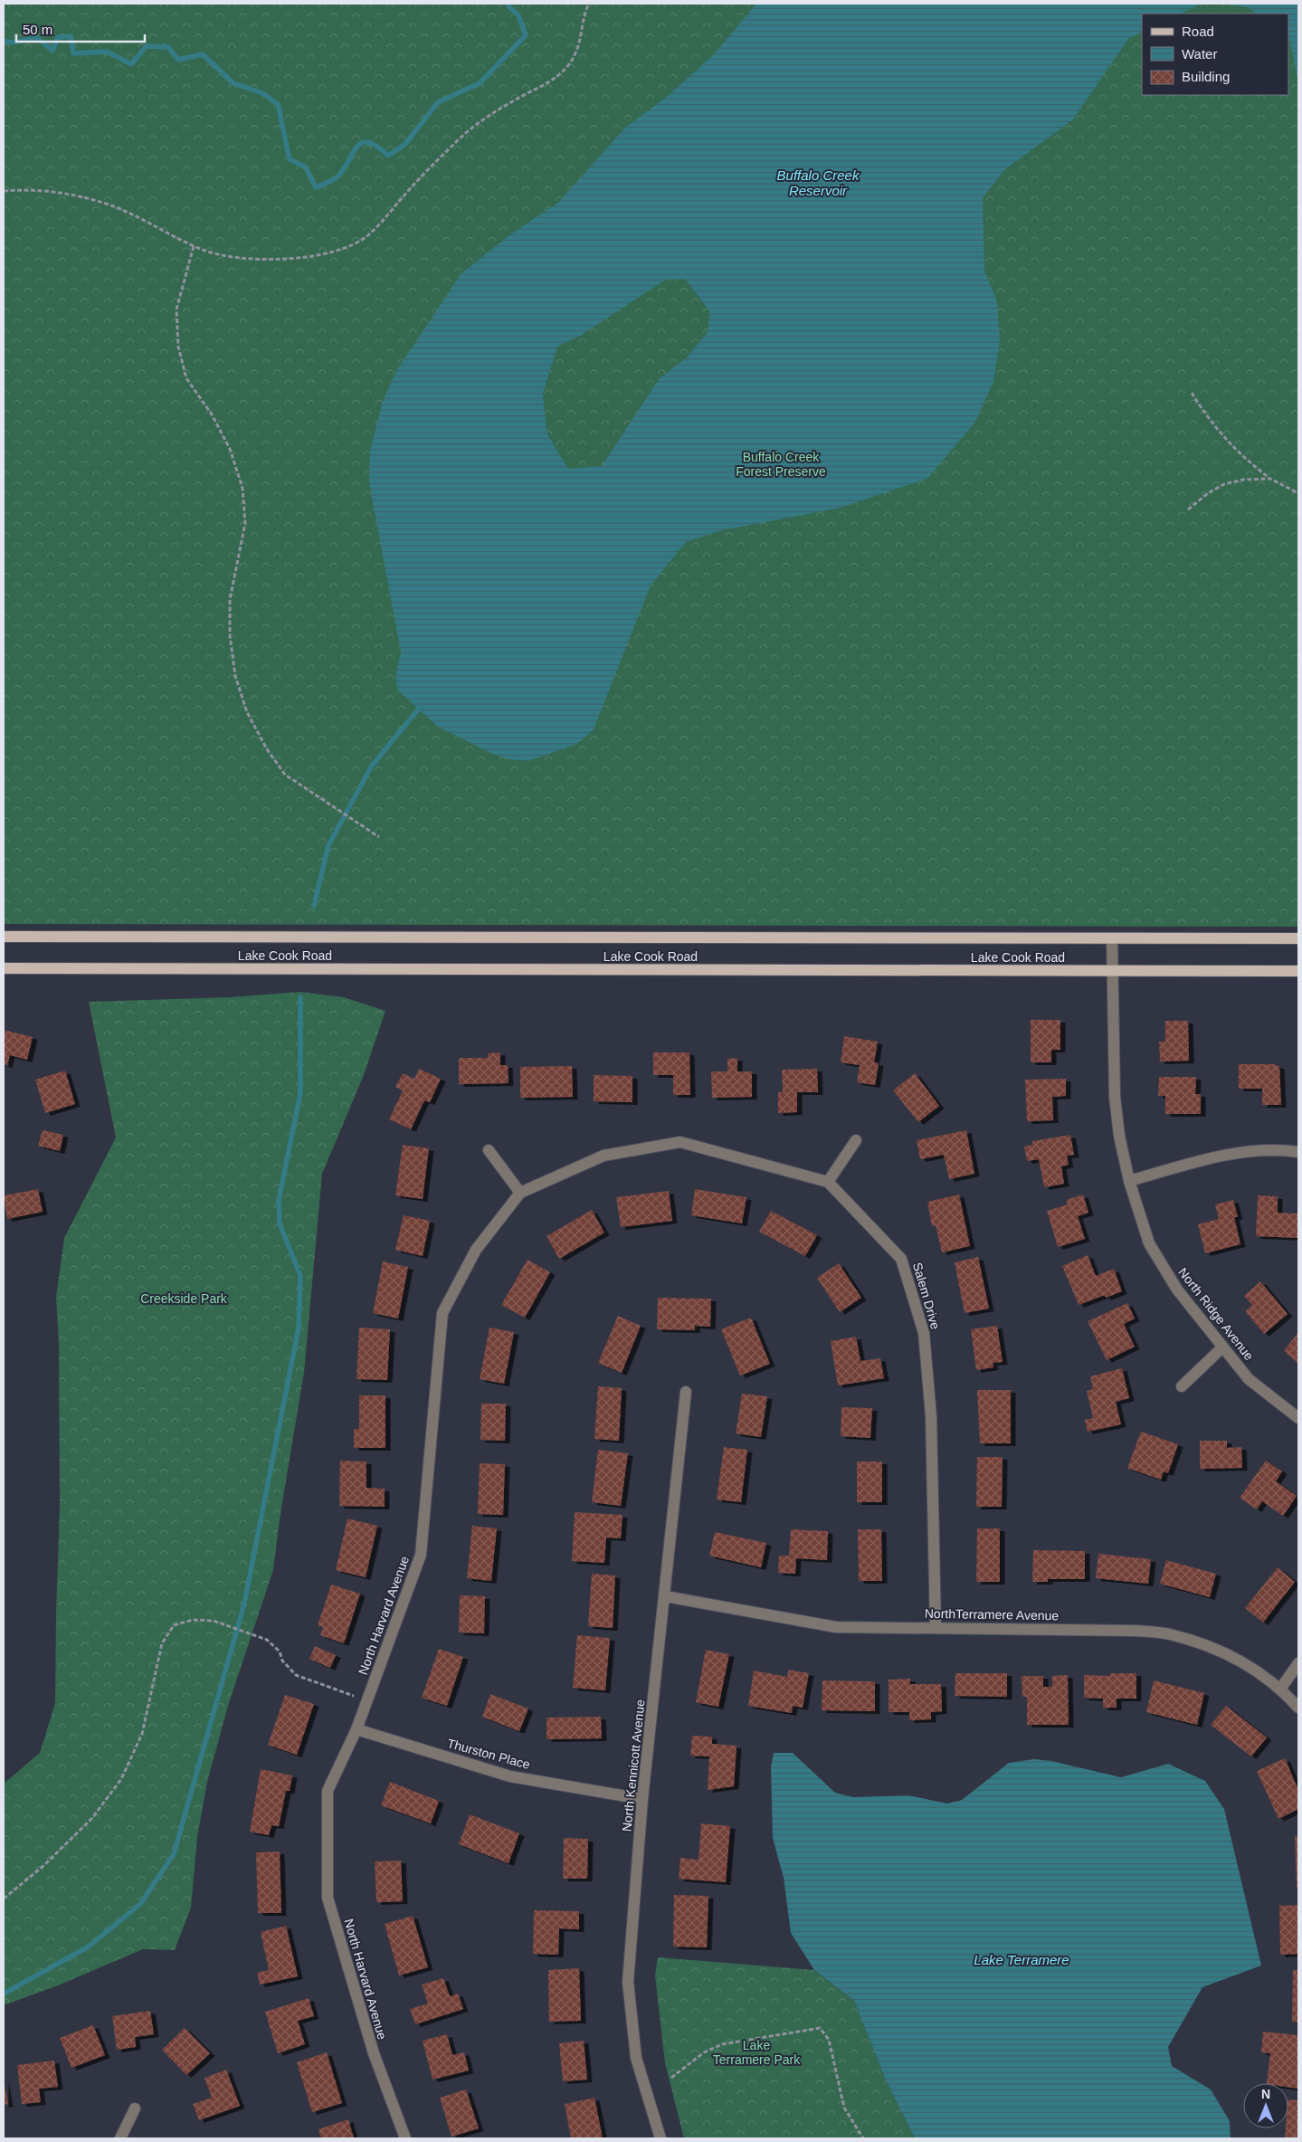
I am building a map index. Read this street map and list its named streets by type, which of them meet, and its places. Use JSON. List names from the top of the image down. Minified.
{"streets":{"main road":["Lake Cook Road"],"street":["Salem Drive","North Ridge Avenue","NorthTerramere Avenue","North Harvard Avenue","Thurston Place","North Kennicott Avenue"]},"crossings":[["Lake Cook Road","North Ridge Avenue"],["Salem Drive","NorthTerramere Avenue"],["Salem Drive","North Harvard Avenue"],["NorthTerramere Avenue","North Kennicott Avenue"],["North Harvard Avenue","Thurston Place"],["Thurston Place","North Kennicott Avenue"]],"water":["Buffalo Creek Reservoir","Lake Terramere"],"parks":["Buffalo Creek Forest Preserve","Creekside Park","Lake Terramere Park"],"legend":["Road","Water","Building"],"scale_bar":"50 m","north":"top"}
